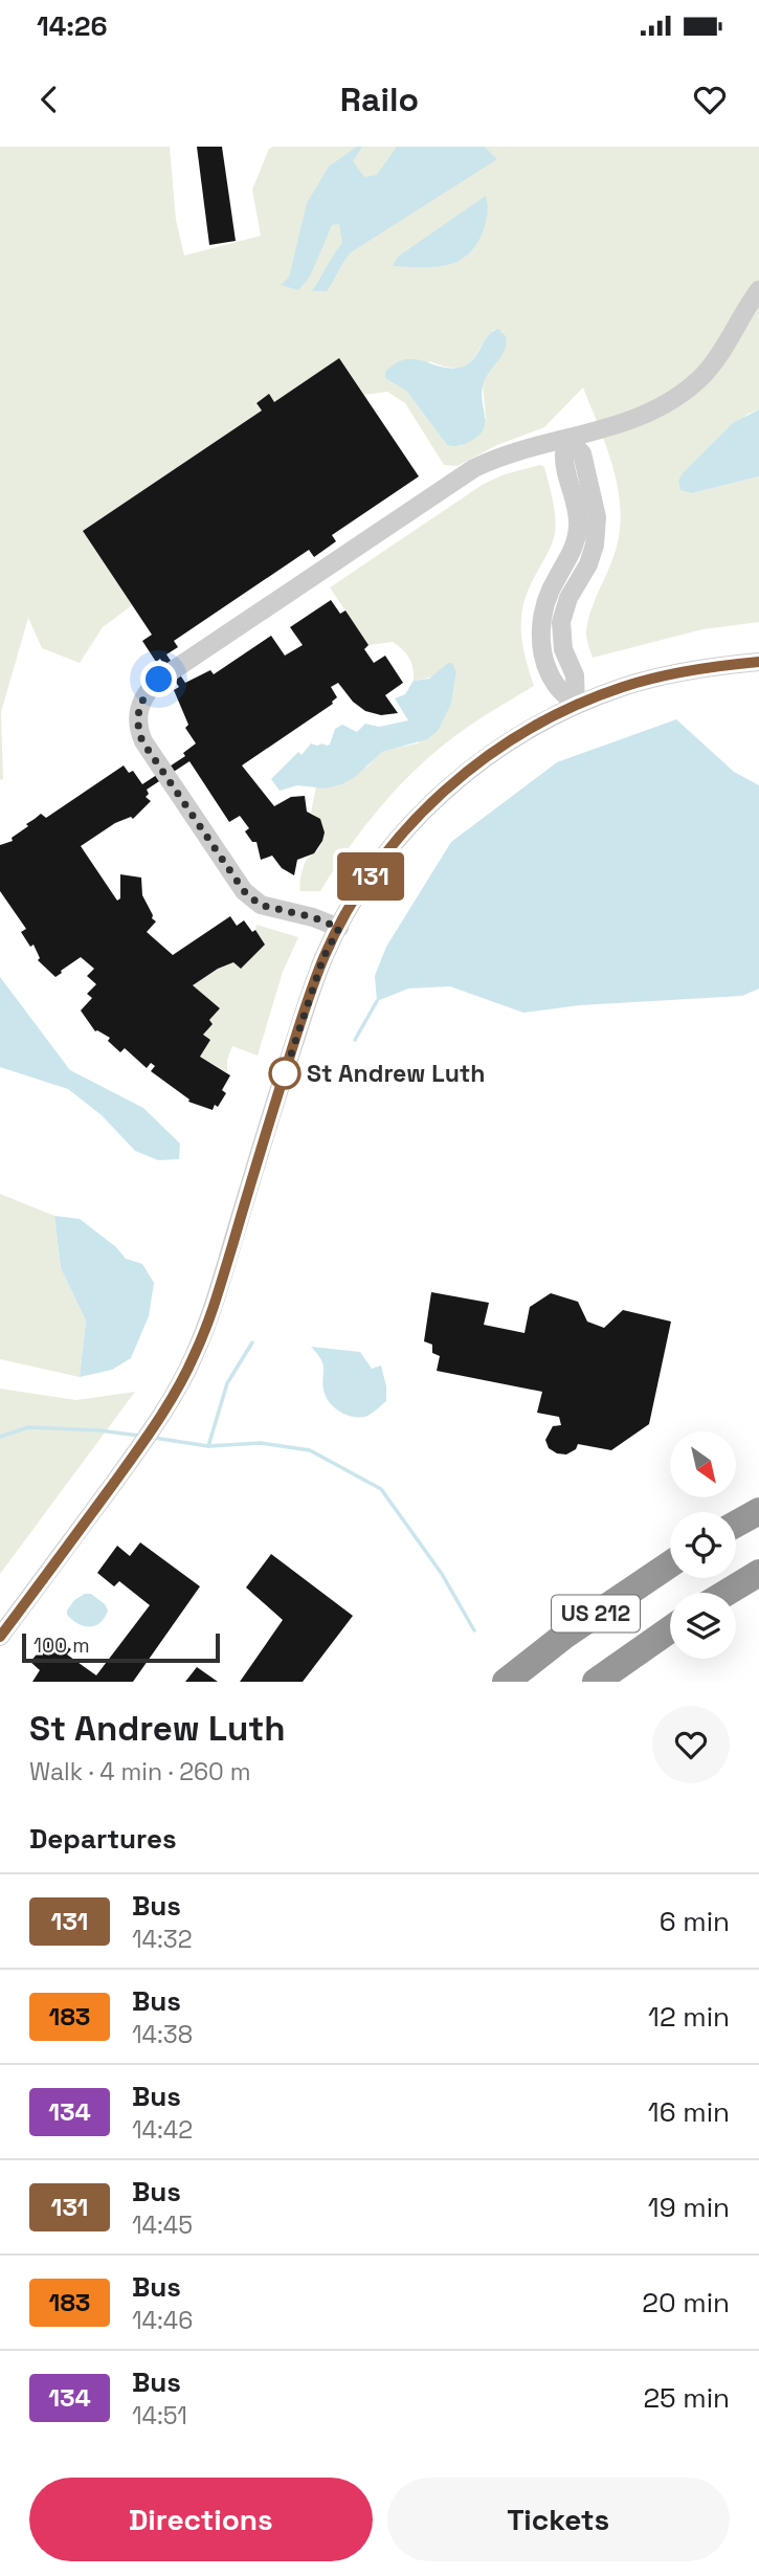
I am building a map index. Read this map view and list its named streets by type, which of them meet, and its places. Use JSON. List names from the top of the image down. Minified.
{"streets":{"highway":["US 212"]},"places":["St Andrew Luth"],"lines":["bus line 131"],"scale_bar":"100 m","north":"bottom right","page":{"status":"14:26","header":"Railo","on_map":"131","scale":"100 m","heading":[["St Andrew Luth","Walk · 4 min · 260 m"],"Departures"],"list":[{"mark":"131","name":"Bus","note":"14:32","value":"6 min"},{"mark":"183","name":"Bus","note":"14:38","value":"12 min"},{"mark":"134","name":"Bus","note":"14:42","value":"16 min"},{"mark":"131","name":"Bus","note":"14:45","value":"19 min"},{"mark":"183","name":"Bus","note":"14:46","value":"20 min"},{"mark":"134","name":"Bus","note":"14:51","value":"25 min"}],"buttons":["Directions","Tickets"]}}
